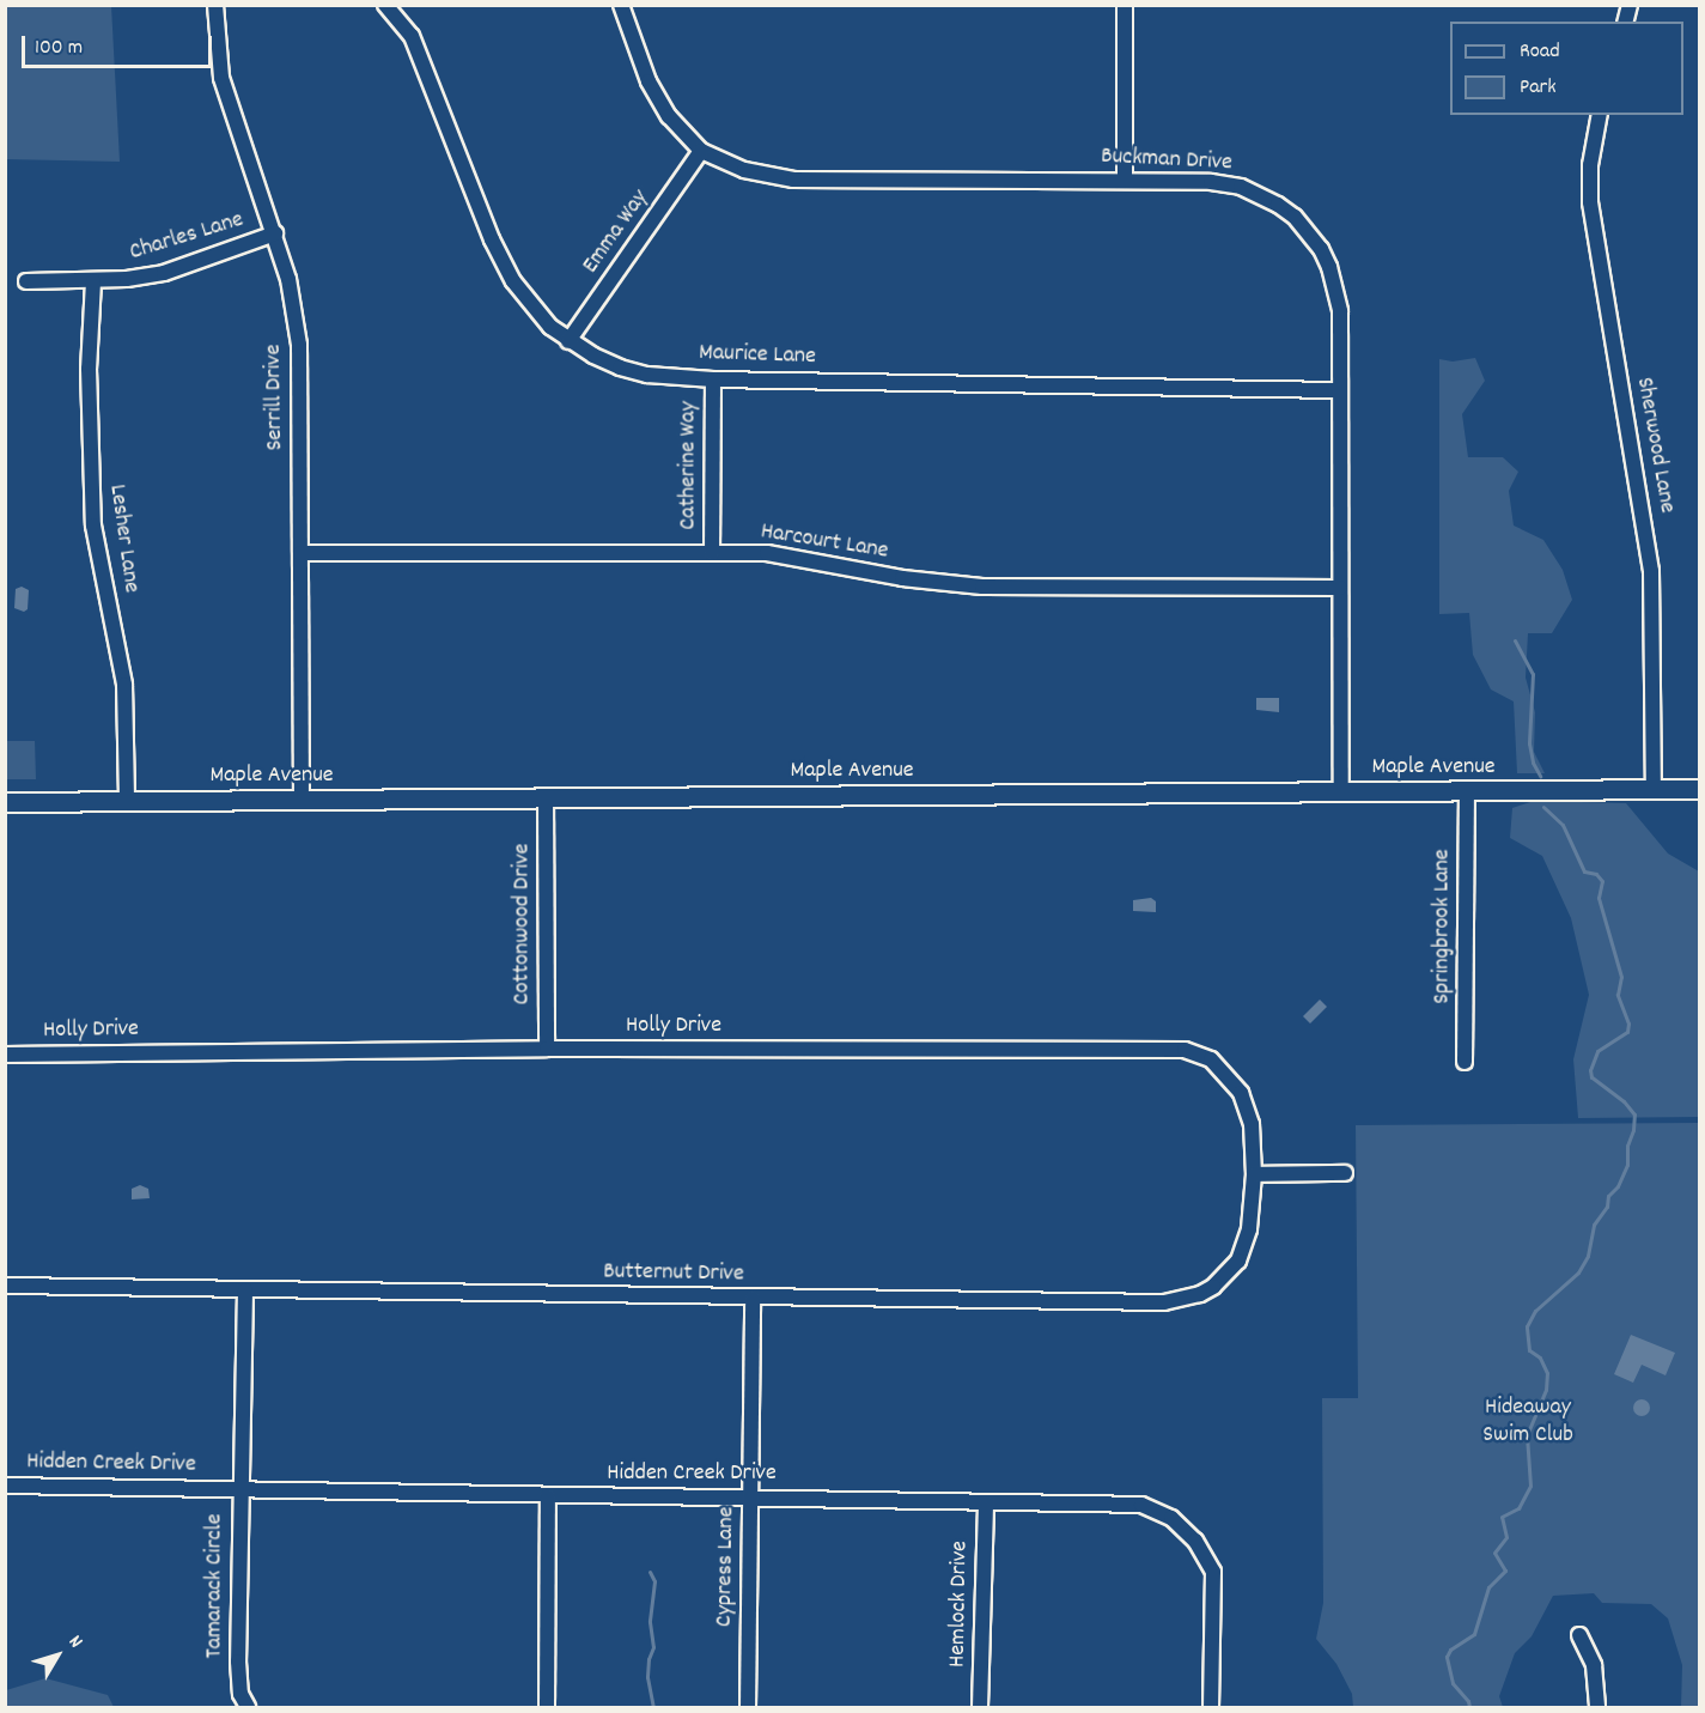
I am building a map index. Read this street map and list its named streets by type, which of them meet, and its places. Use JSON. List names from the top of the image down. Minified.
{"streets":{"street":["Buckman Drive","Emma Way","Charles Lane","Maurice Lane","Serrill Drive","Sherwood Lane","Catherine Way","Lesher Lane","Harcourt Lane","Maple Avenue","Cottonwood Drive","Springbrook Lane","Holly Drive","Butternut Drive","Hidden Creek Drive","Cypress Lane","Tamarack Circle","Hemlock Drive"]},"crossings":[["Buckman Drive","Emma Way"],["Buckman Drive","Maurice Lane"],["Buckman Drive","Harcourt Lane"],["Buckman Drive","Maple Avenue"],["Emma Way","Maurice Lane"],["Charles Lane","Serrill Drive"],["Charles Lane","Lesher Lane"],["Maurice Lane","Catherine Way"],["Serrill Drive","Harcourt Lane"],["Serrill Drive","Maple Avenue"],["Sherwood Lane","Maple Avenue"],["Catherine Way","Harcourt Lane"],["Lesher Lane","Maple Avenue"],["Maple Avenue","Cottonwood Drive"],["Maple Avenue","Springbrook Lane"],["Cottonwood Drive","Holly Drive"],["Holly Drive","Butternut Drive"],["Butternut Drive","Cypress Lane"],["Butternut Drive","Tamarack Circle"],["Hidden Creek Drive","Cypress Lane"],["Hidden Creek Drive","Tamarack Circle"],["Hidden Creek Drive","Hemlock Drive"]],"parks":["Hideaway Swim Club"],"legend":["Road","Park"],"scale_bar":"100 m","north":"top right"}
